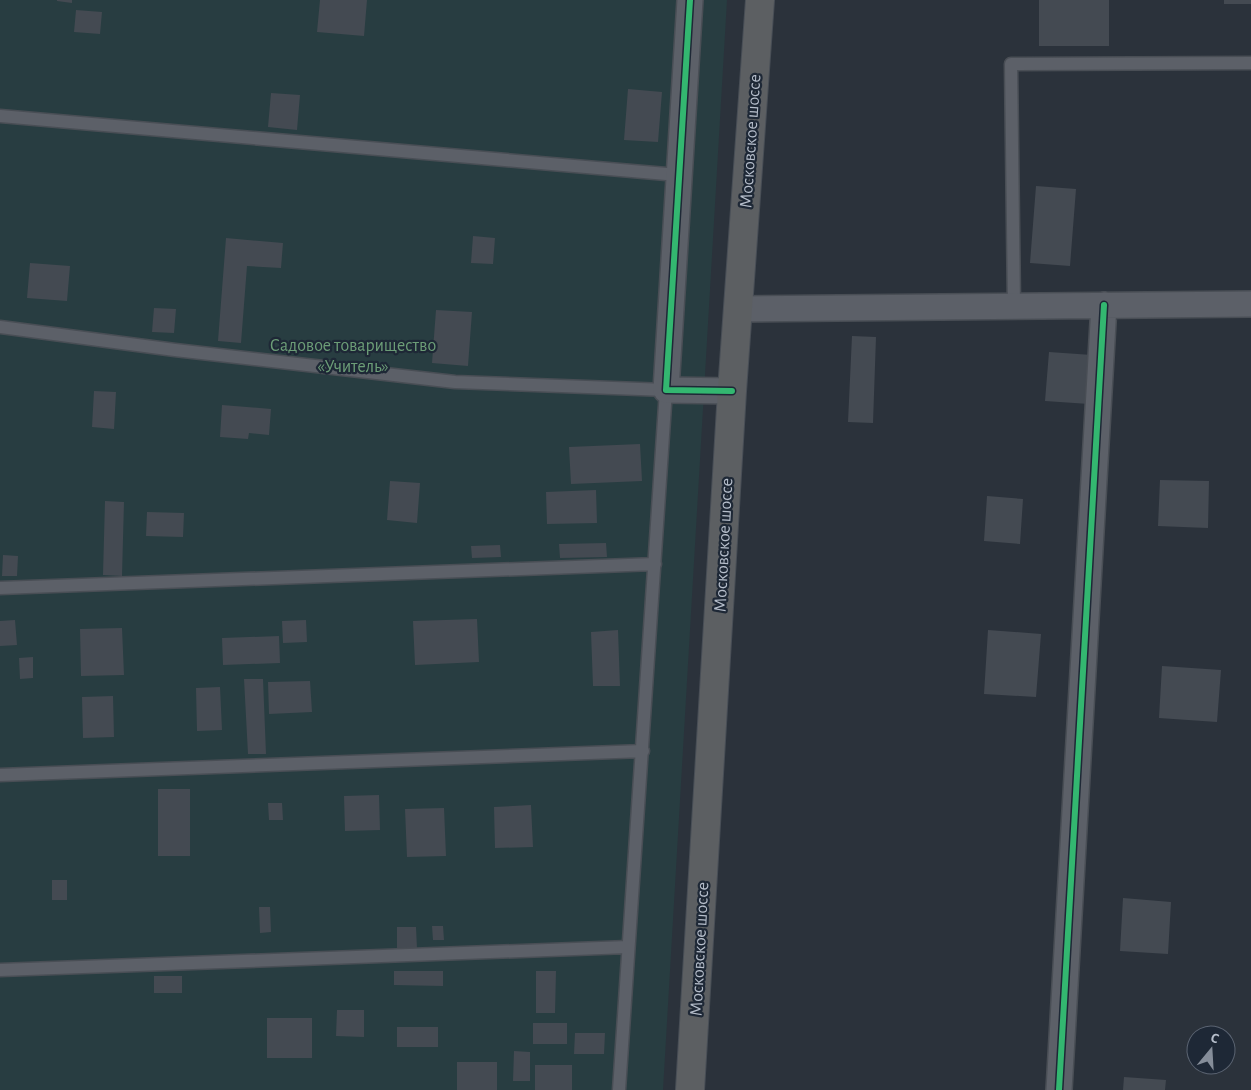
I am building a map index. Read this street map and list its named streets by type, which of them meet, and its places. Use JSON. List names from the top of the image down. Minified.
{"streets":{"highway":["Московское шоссе"]},"parks":["Садовое товарищество «Учитель»"],"north":"top"}
